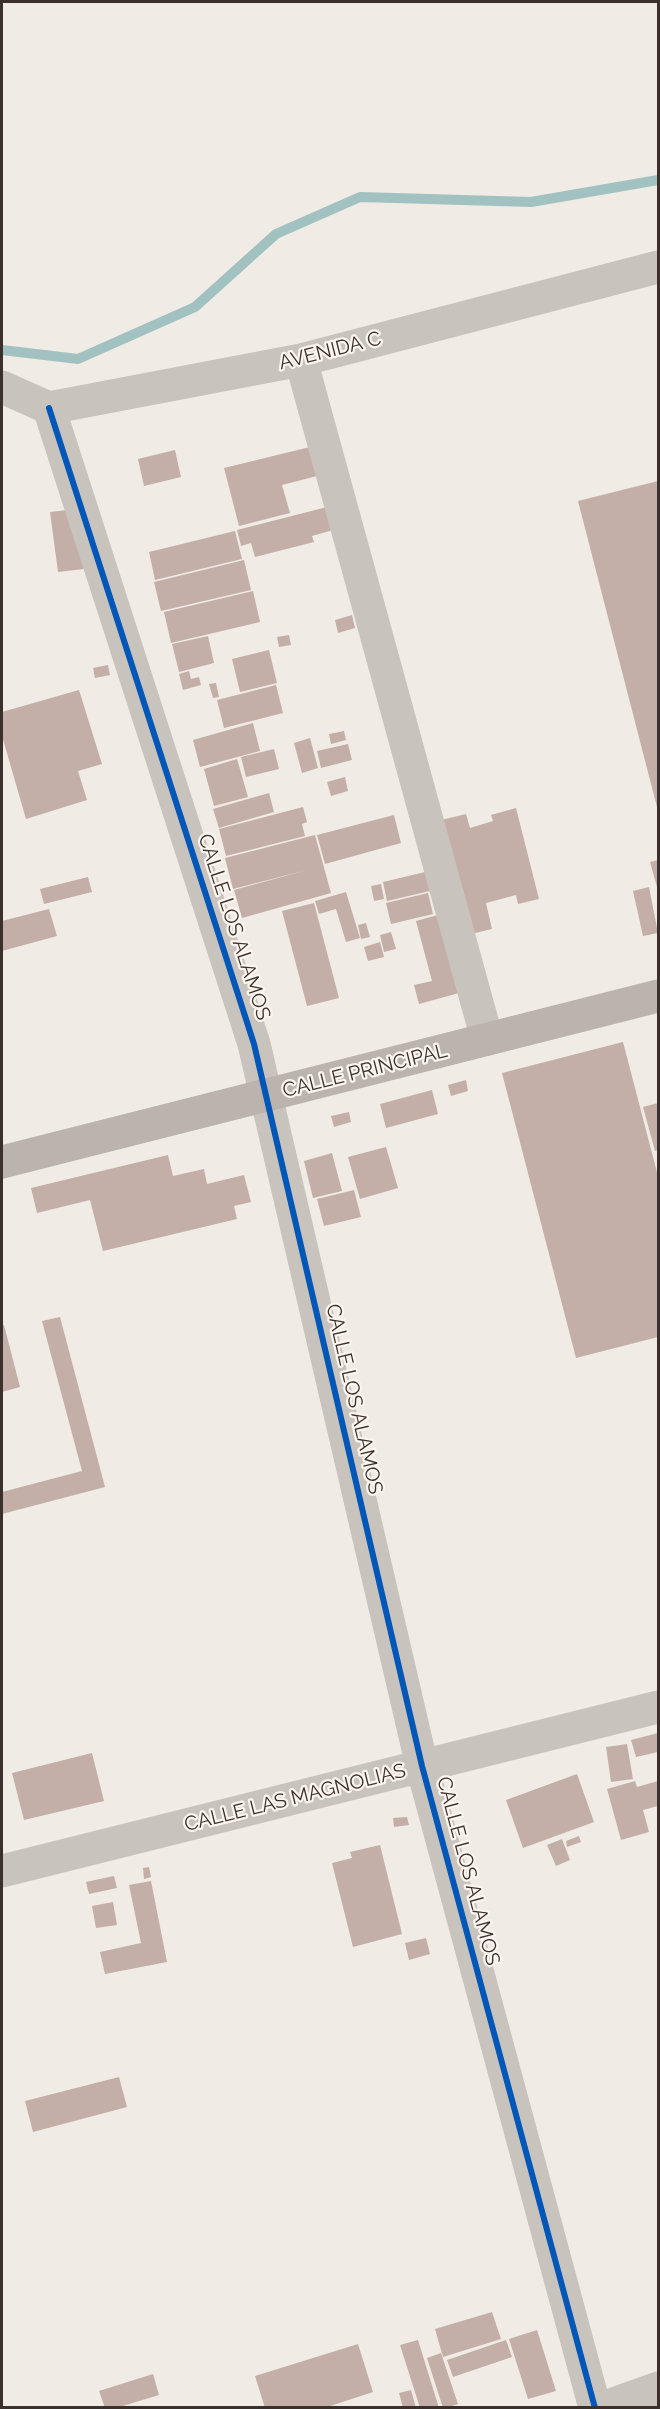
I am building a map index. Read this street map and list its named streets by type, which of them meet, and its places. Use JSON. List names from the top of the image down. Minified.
{"streets":{"street":["AVENIDA C","CALLE LOS ALAMOS","CALLE PRINCIPAL","CALLE LAS MAGNOLIAS"]},"crossings":[["AVENIDA C","CALLE LOS ALAMOS"],["CALLE LOS ALAMOS","CALLE PRINCIPAL"],["CALLE LOS ALAMOS","CALLE LAS MAGNOLIAS"]]}
